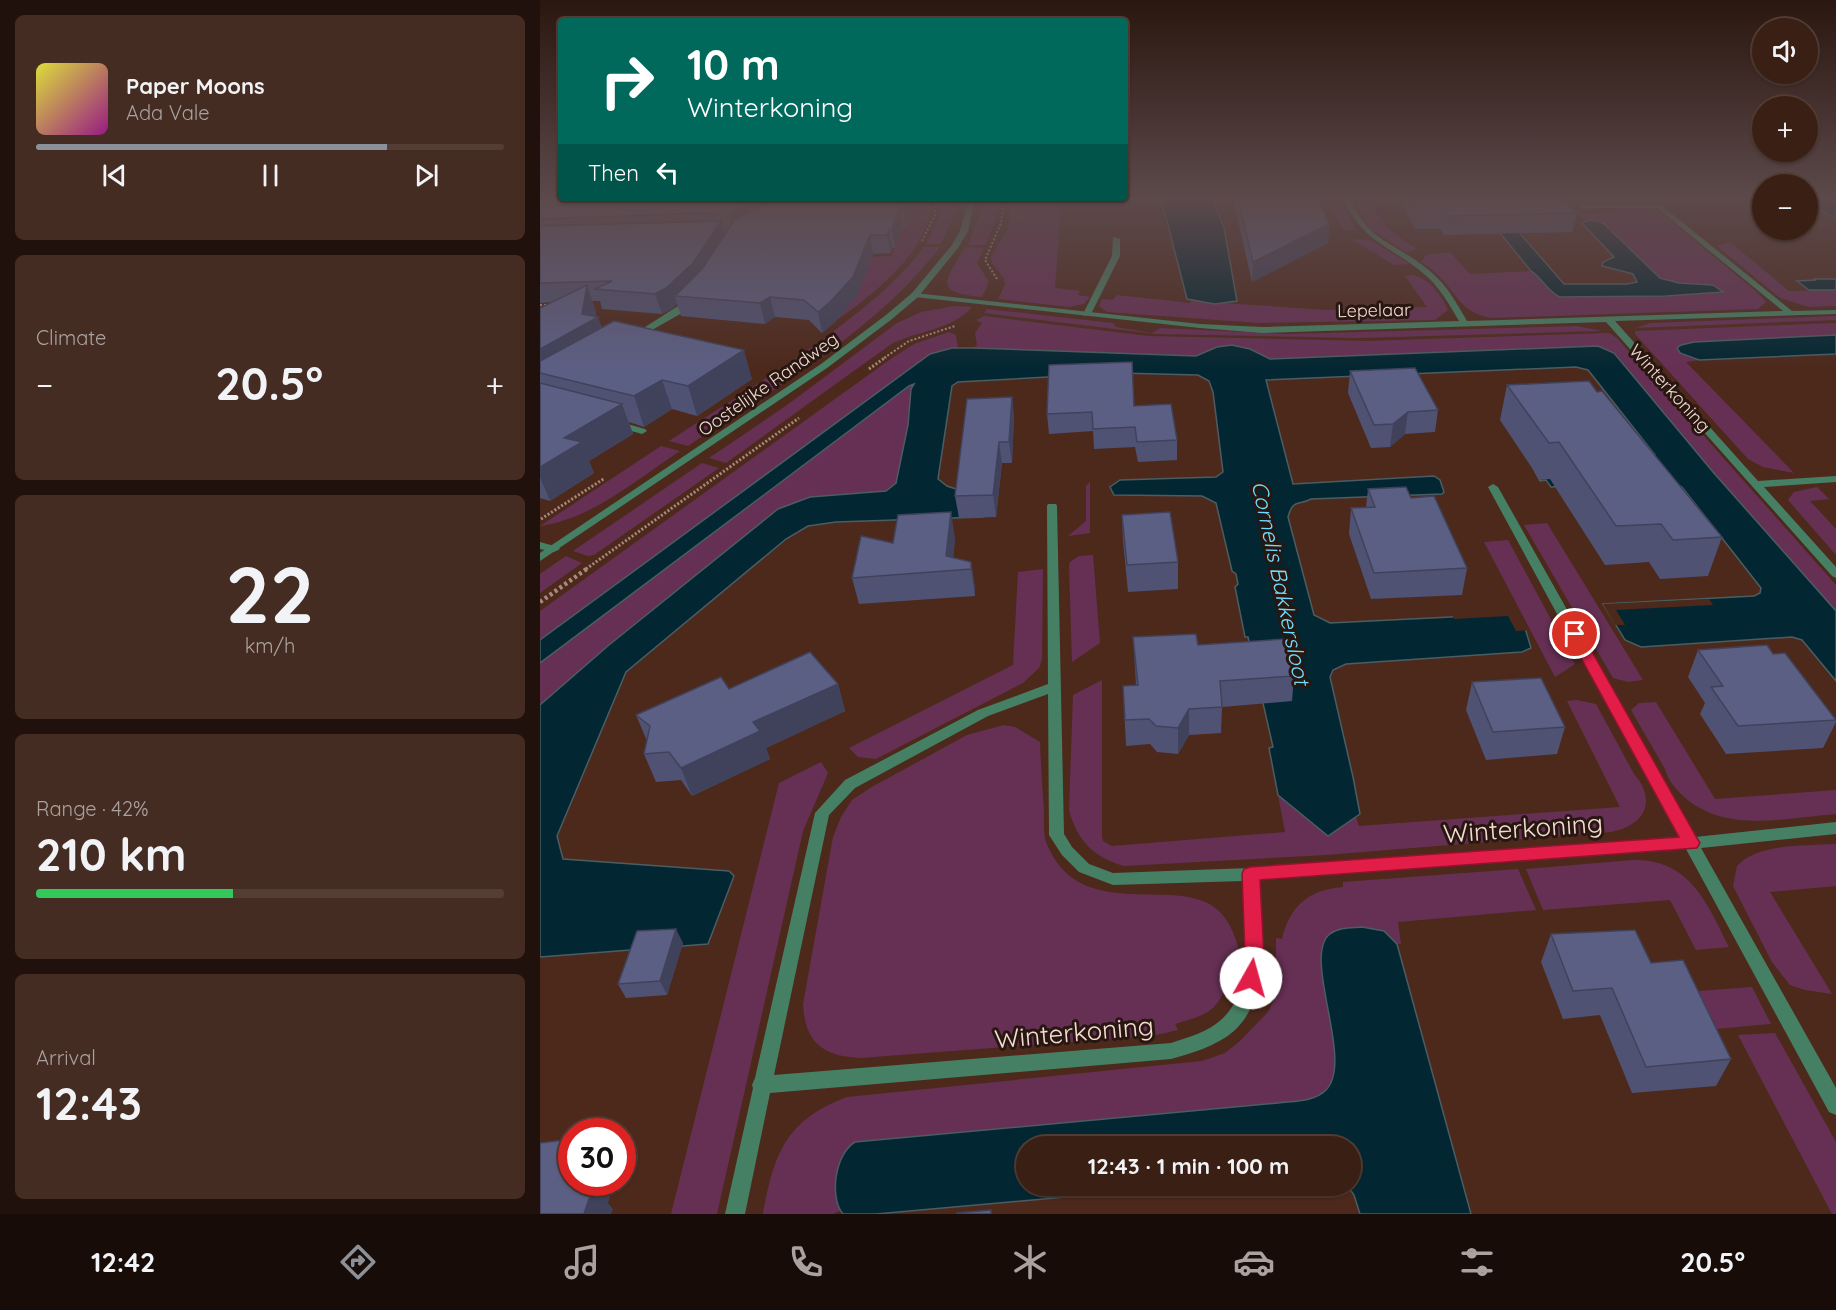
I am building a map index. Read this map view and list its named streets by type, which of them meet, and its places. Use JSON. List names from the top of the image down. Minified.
{"streets":{"street":["Lepelaar","Oostelijke Randweg","Winterkoning"]},"crossings":[["Lepelaar","Oostelijke Randweg"],["Lepelaar","Winterkoning"]],"water":["Cornelis Bakkersloot"],"page":{"map_buttons":["+","−"],"turn":["10 m","Winterkoning"],"song":["Paper Moons","Ada Vale"],"then":"Then","tile":["Climate",["22","km/h"],["Range · 42%","210 km"],["Arrival","12:43"]],"heat":["−","20.5°","+"],"limit":"30","trip":"12:43 · 1 min · 100 m","tabs":["12:42","20.5°"]}}
